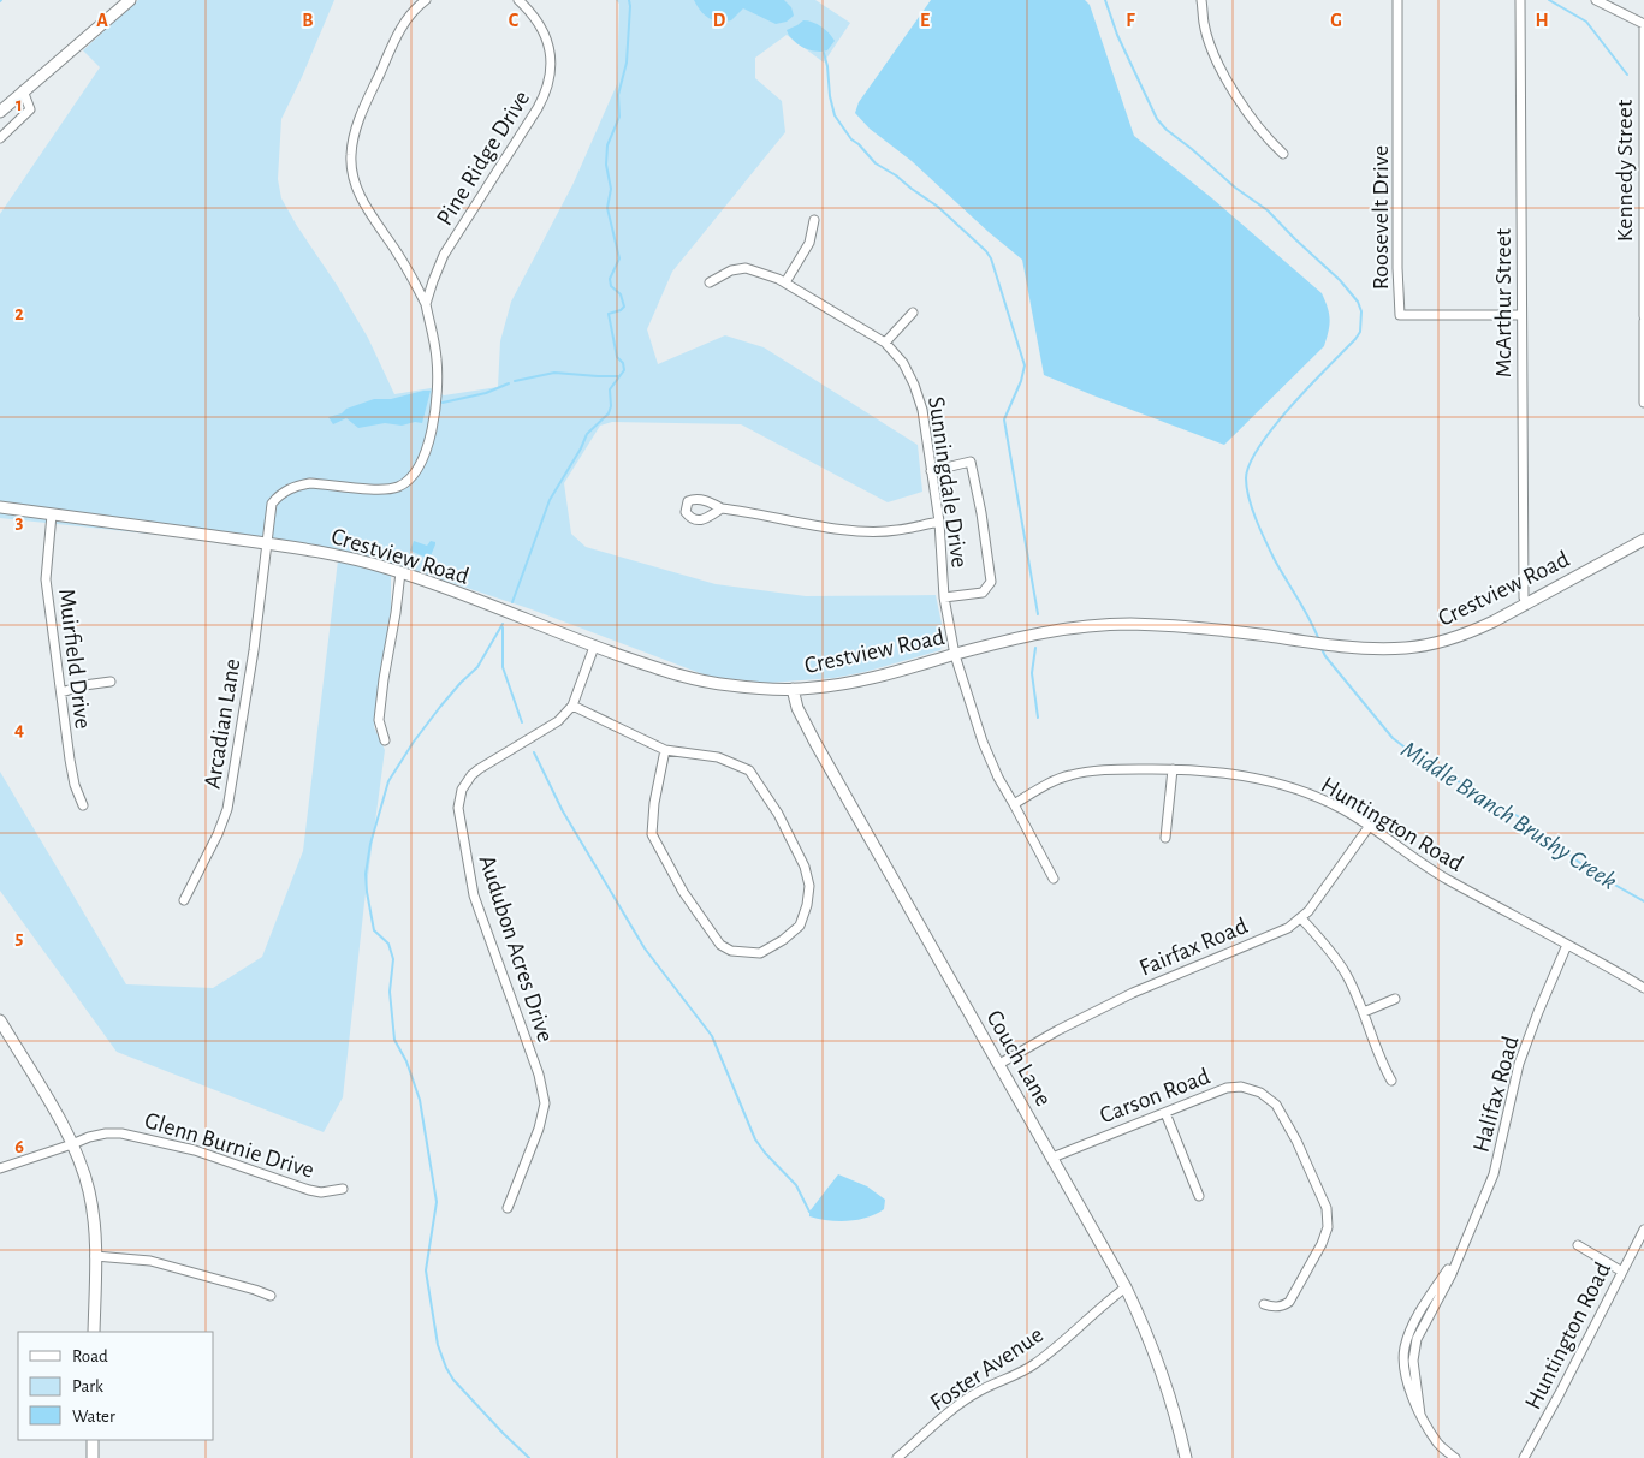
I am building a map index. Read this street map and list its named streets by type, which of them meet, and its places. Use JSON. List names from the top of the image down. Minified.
{"streets":{"street":["Pine Ridge Drive","Kennedy Street","Roosevelt Drive","McArthur Street","Sunningdale Drive","Crestview Road","Muirfield Drive","Arcadian Lane","Huntington Road","Fairfax Road","Audubon Acres Drive","Couch Lane","Halifax Road","Carson Road","Glenn Burnie Drive","Foster Avenue"]},"crossings":[["Pine Ridge Drive","Crestview Road"],["Pine Ridge Drive","Arcadian Lane"],["Roosevelt Drive","McArthur Street"],["McArthur Street","Crestview Road"],["Sunningdale Drive","Crestview Road"],["Crestview Road","Muirfield Drive"],["Crestview Road","Arcadian Lane"],["Crestview Road","Audubon Acres Drive"],["Crestview Road","Couch Lane"],["Huntington Road","Fairfax Road"],["Huntington Road","Halifax Road"],["Fairfax Road","Couch Lane"],["Couch Lane","Carson Road"],["Couch Lane","Foster Avenue"]],"water":["Middle Branch Brushy Creek"],"legend":["Road","Park","Water"],"grid":{"columns":["A","B","C","D","E","F","G","H"],"rows":["1","2","3","4","5","6"]}}
